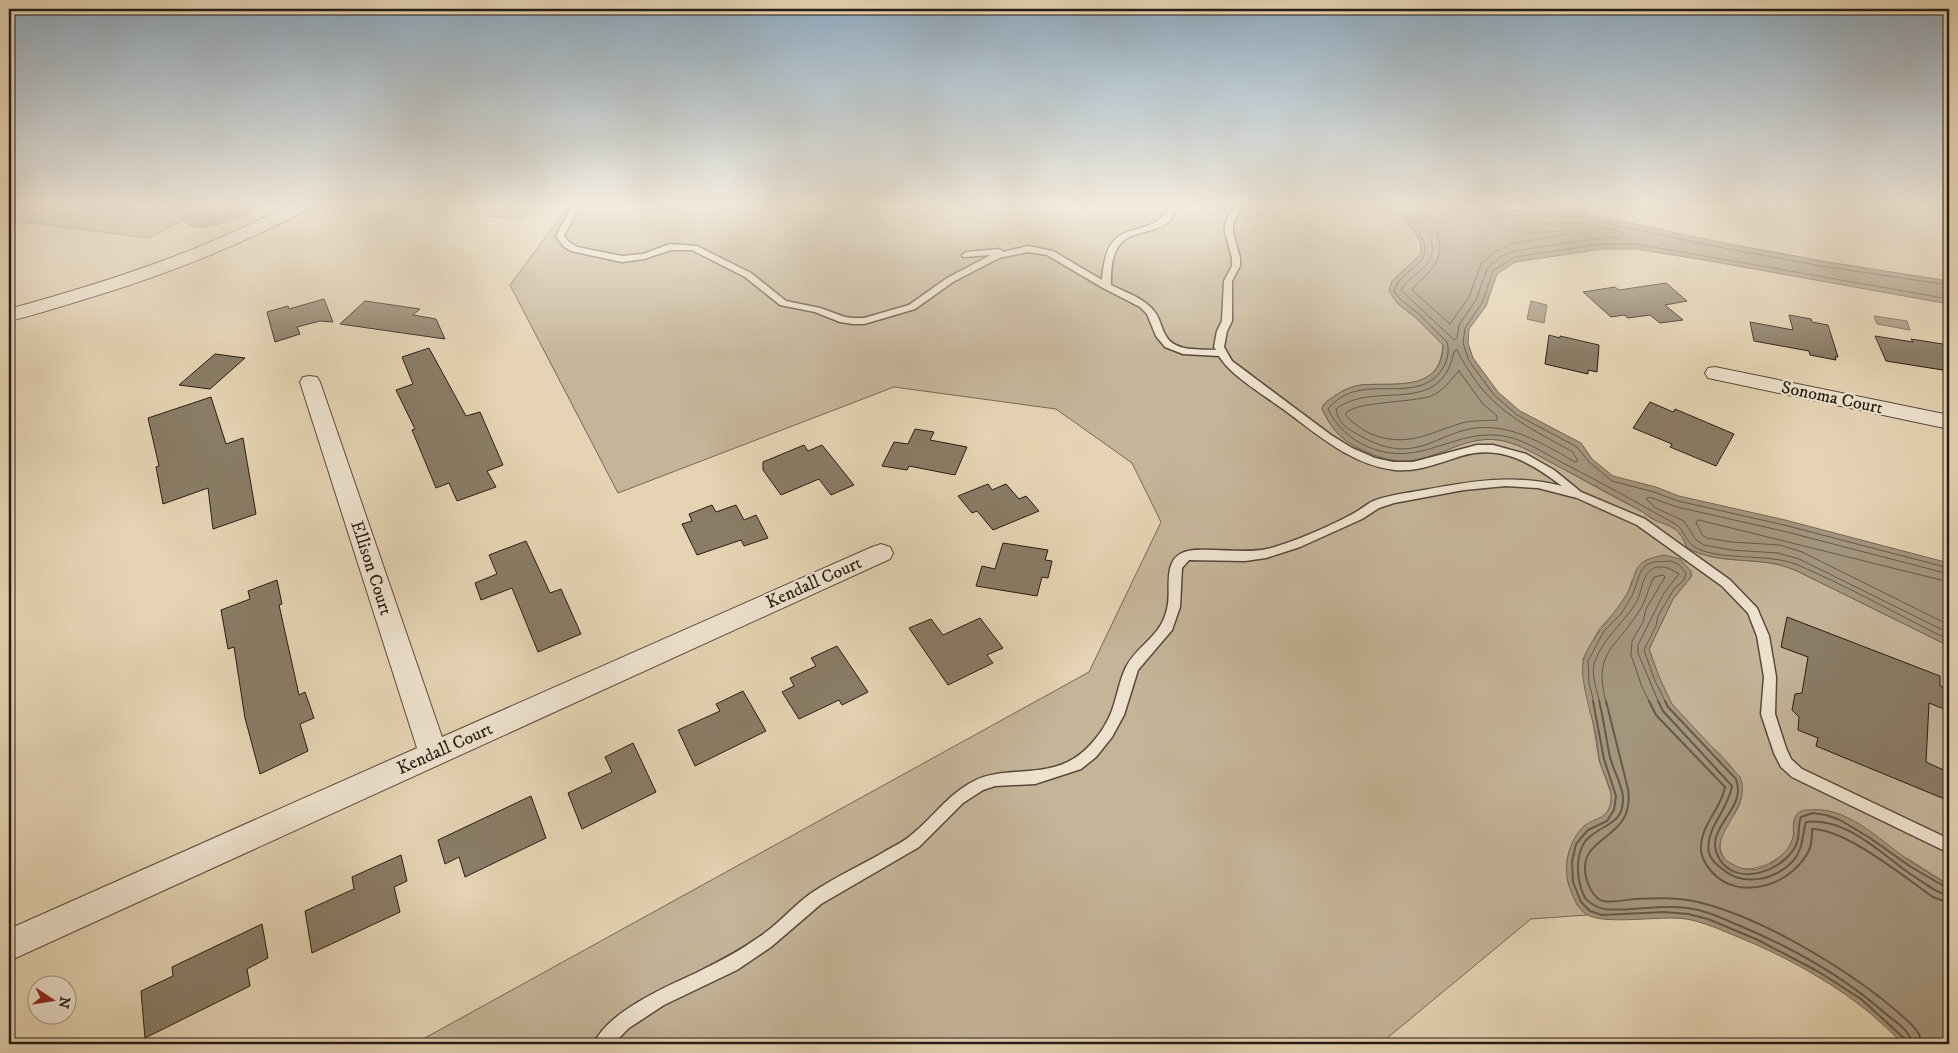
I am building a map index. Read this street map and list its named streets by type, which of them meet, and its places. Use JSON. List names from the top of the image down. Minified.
{"streets":{"street":["Sonoma Court","Ellison Court","Kendall Court"]},"crossings":[["Ellison Court","Kendall Court"]],"north":"right"}
